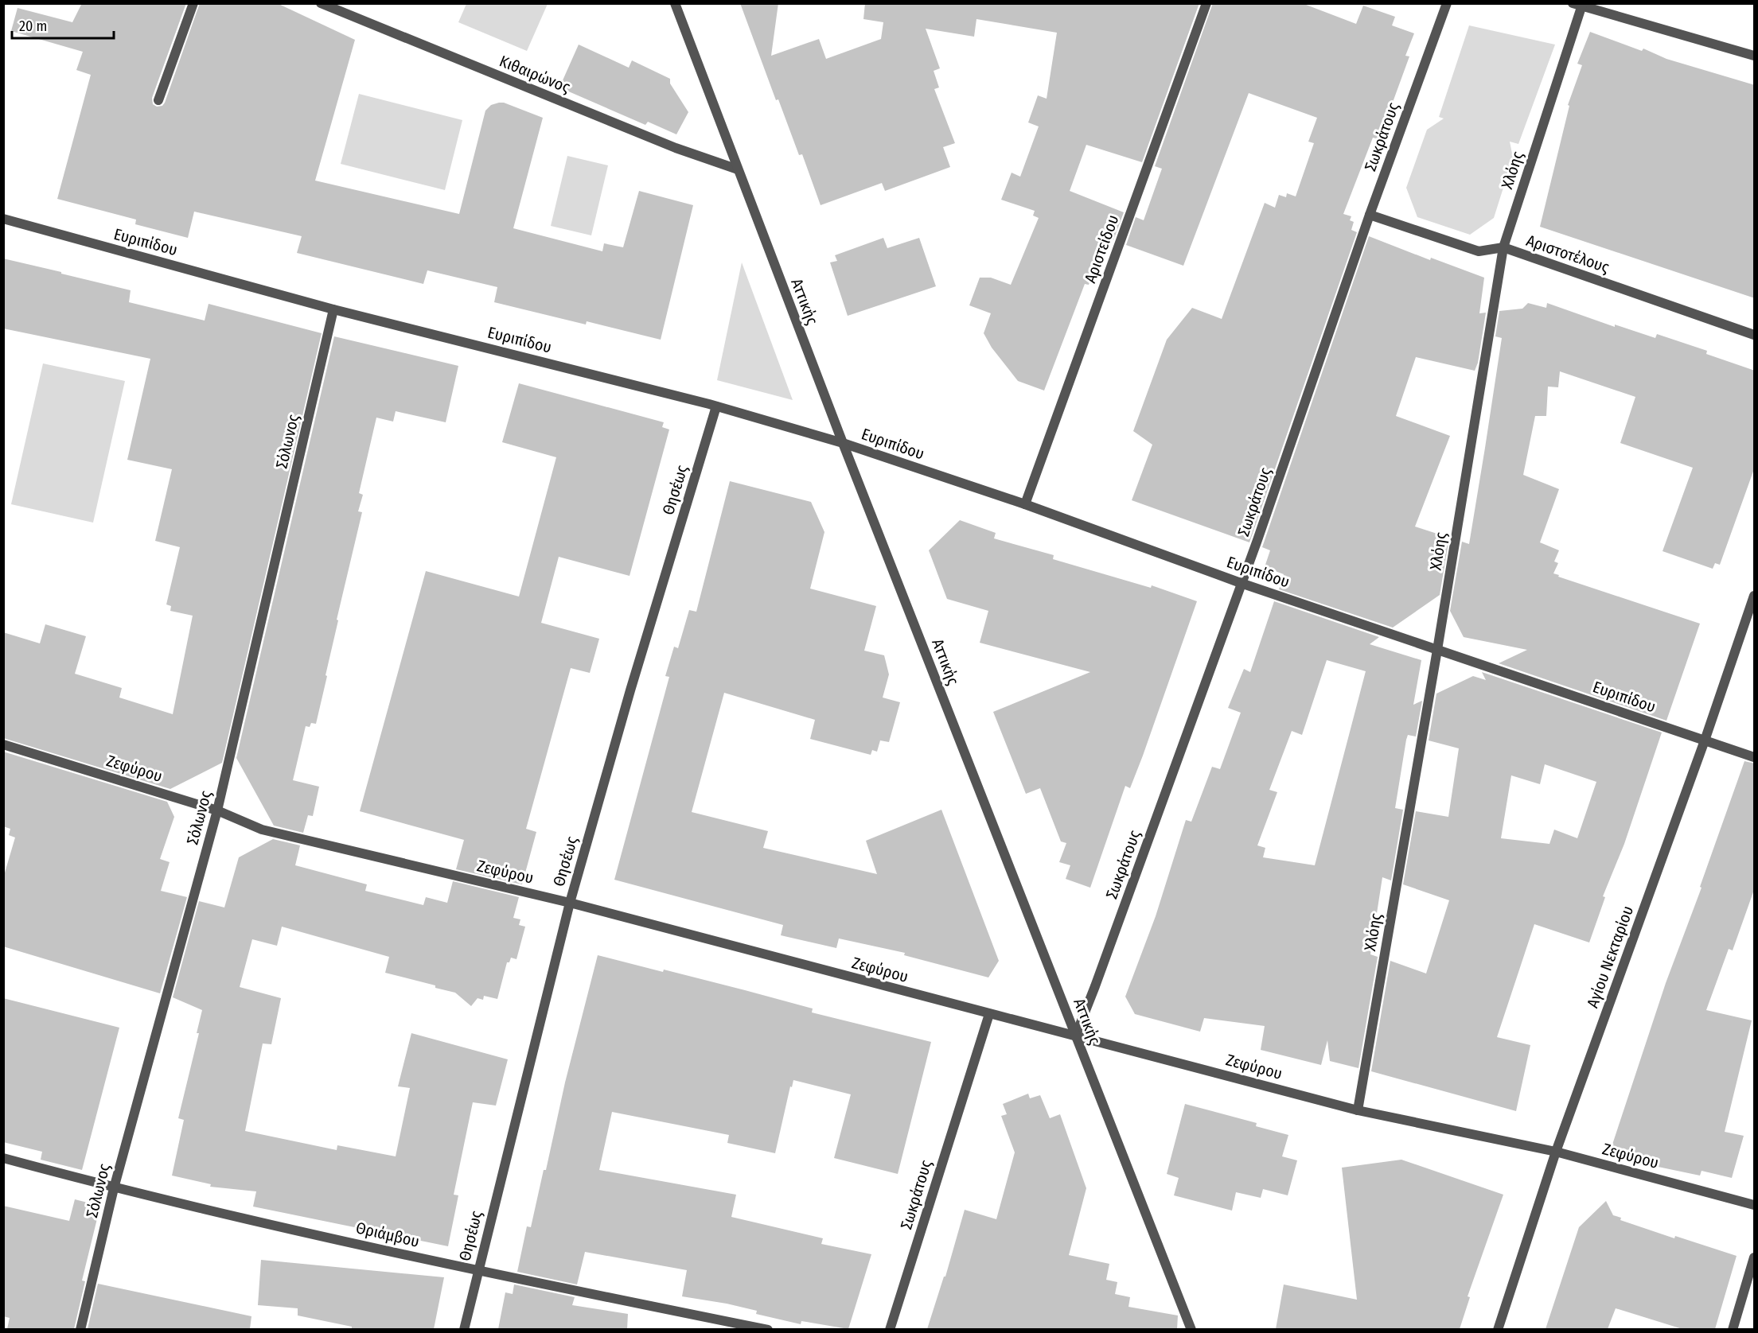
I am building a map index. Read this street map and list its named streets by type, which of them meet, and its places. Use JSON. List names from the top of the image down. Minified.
{"streets":{"street":["Κιθαιρώνος","Σωκράτους","Χλόης","Ευριπίδου","Αριστείδου","Αριστοτέλους","Αττικής","Σόλωνος","Θησέως","Ζεφύρου","Αγίου Νεκταρίου","Θριάμβου"]},"crossings":[["Κιθαιρώνος","Αττικής"],["Σωκράτους","Ευριπίδου"],["Σωκράτους","Αριστοτέλους"],["Σωκράτους","Αττικής"],["Σωκράτους","Ζεφύρου"],["Χλόης","Ευριπίδου"],["Χλόης","Αριστοτέλους"],["Χλόης","Ζεφύρου"],["Ευριπίδου","Αριστείδου"],["Ευριπίδου","Αττικής"],["Ευριπίδου","Σόλωνος"],["Ευριπίδου","Θησέως"],["Ευριπίδου","Αγίου Νεκταρίου"],["Αττικής","Ζεφύρου"],["Σόλωνος","Ζεφύρου"],["Σόλωνος","Θριάμβου"],["Θησέως","Ζεφύρου"],["Θησέως","Θριάμβου"],["Ζεφύρου","Αγίου Νεκταρίου"]],"scale_bar":"20 m"}
